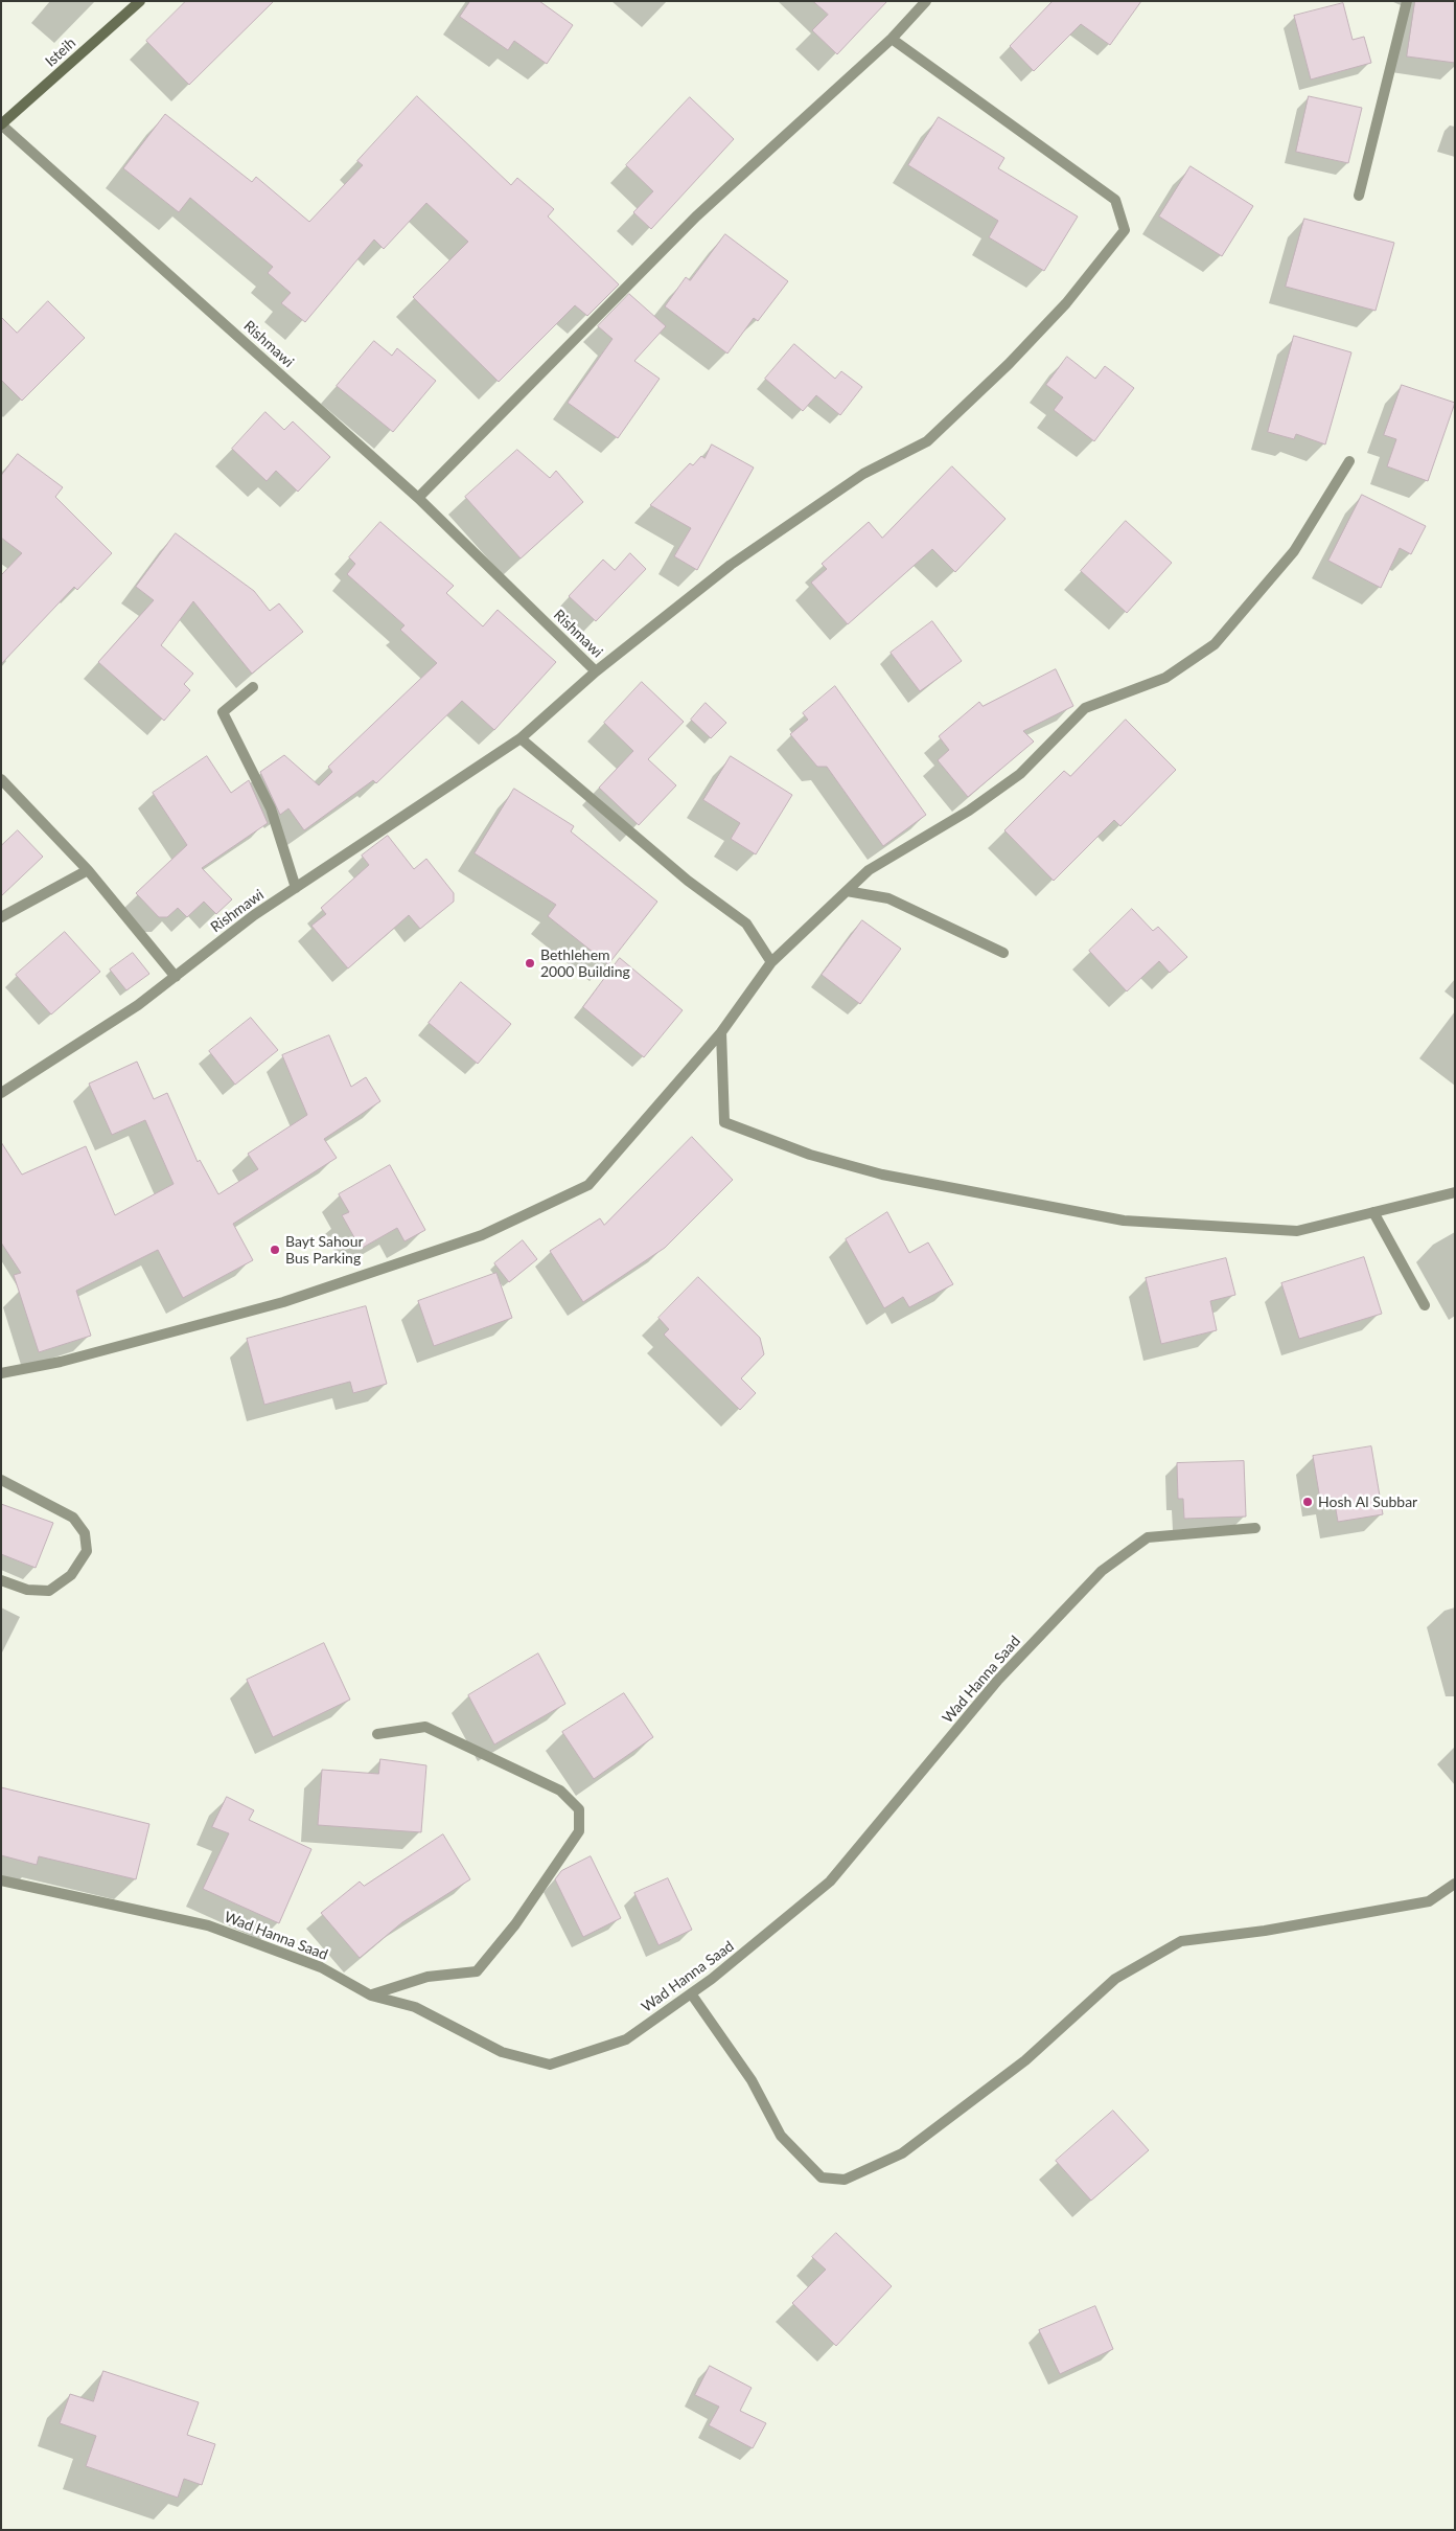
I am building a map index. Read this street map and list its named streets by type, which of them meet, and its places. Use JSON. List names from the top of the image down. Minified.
{"streets":{"street":["Isteih","Rishmawi","Wad Hanna Saad"]},"crossings":[["Isteih","Rishmawi"]],"places":["Bethlehem 2000 Building","Bayt Sahour Bus Parking","Hosh Al Subbar"]}
